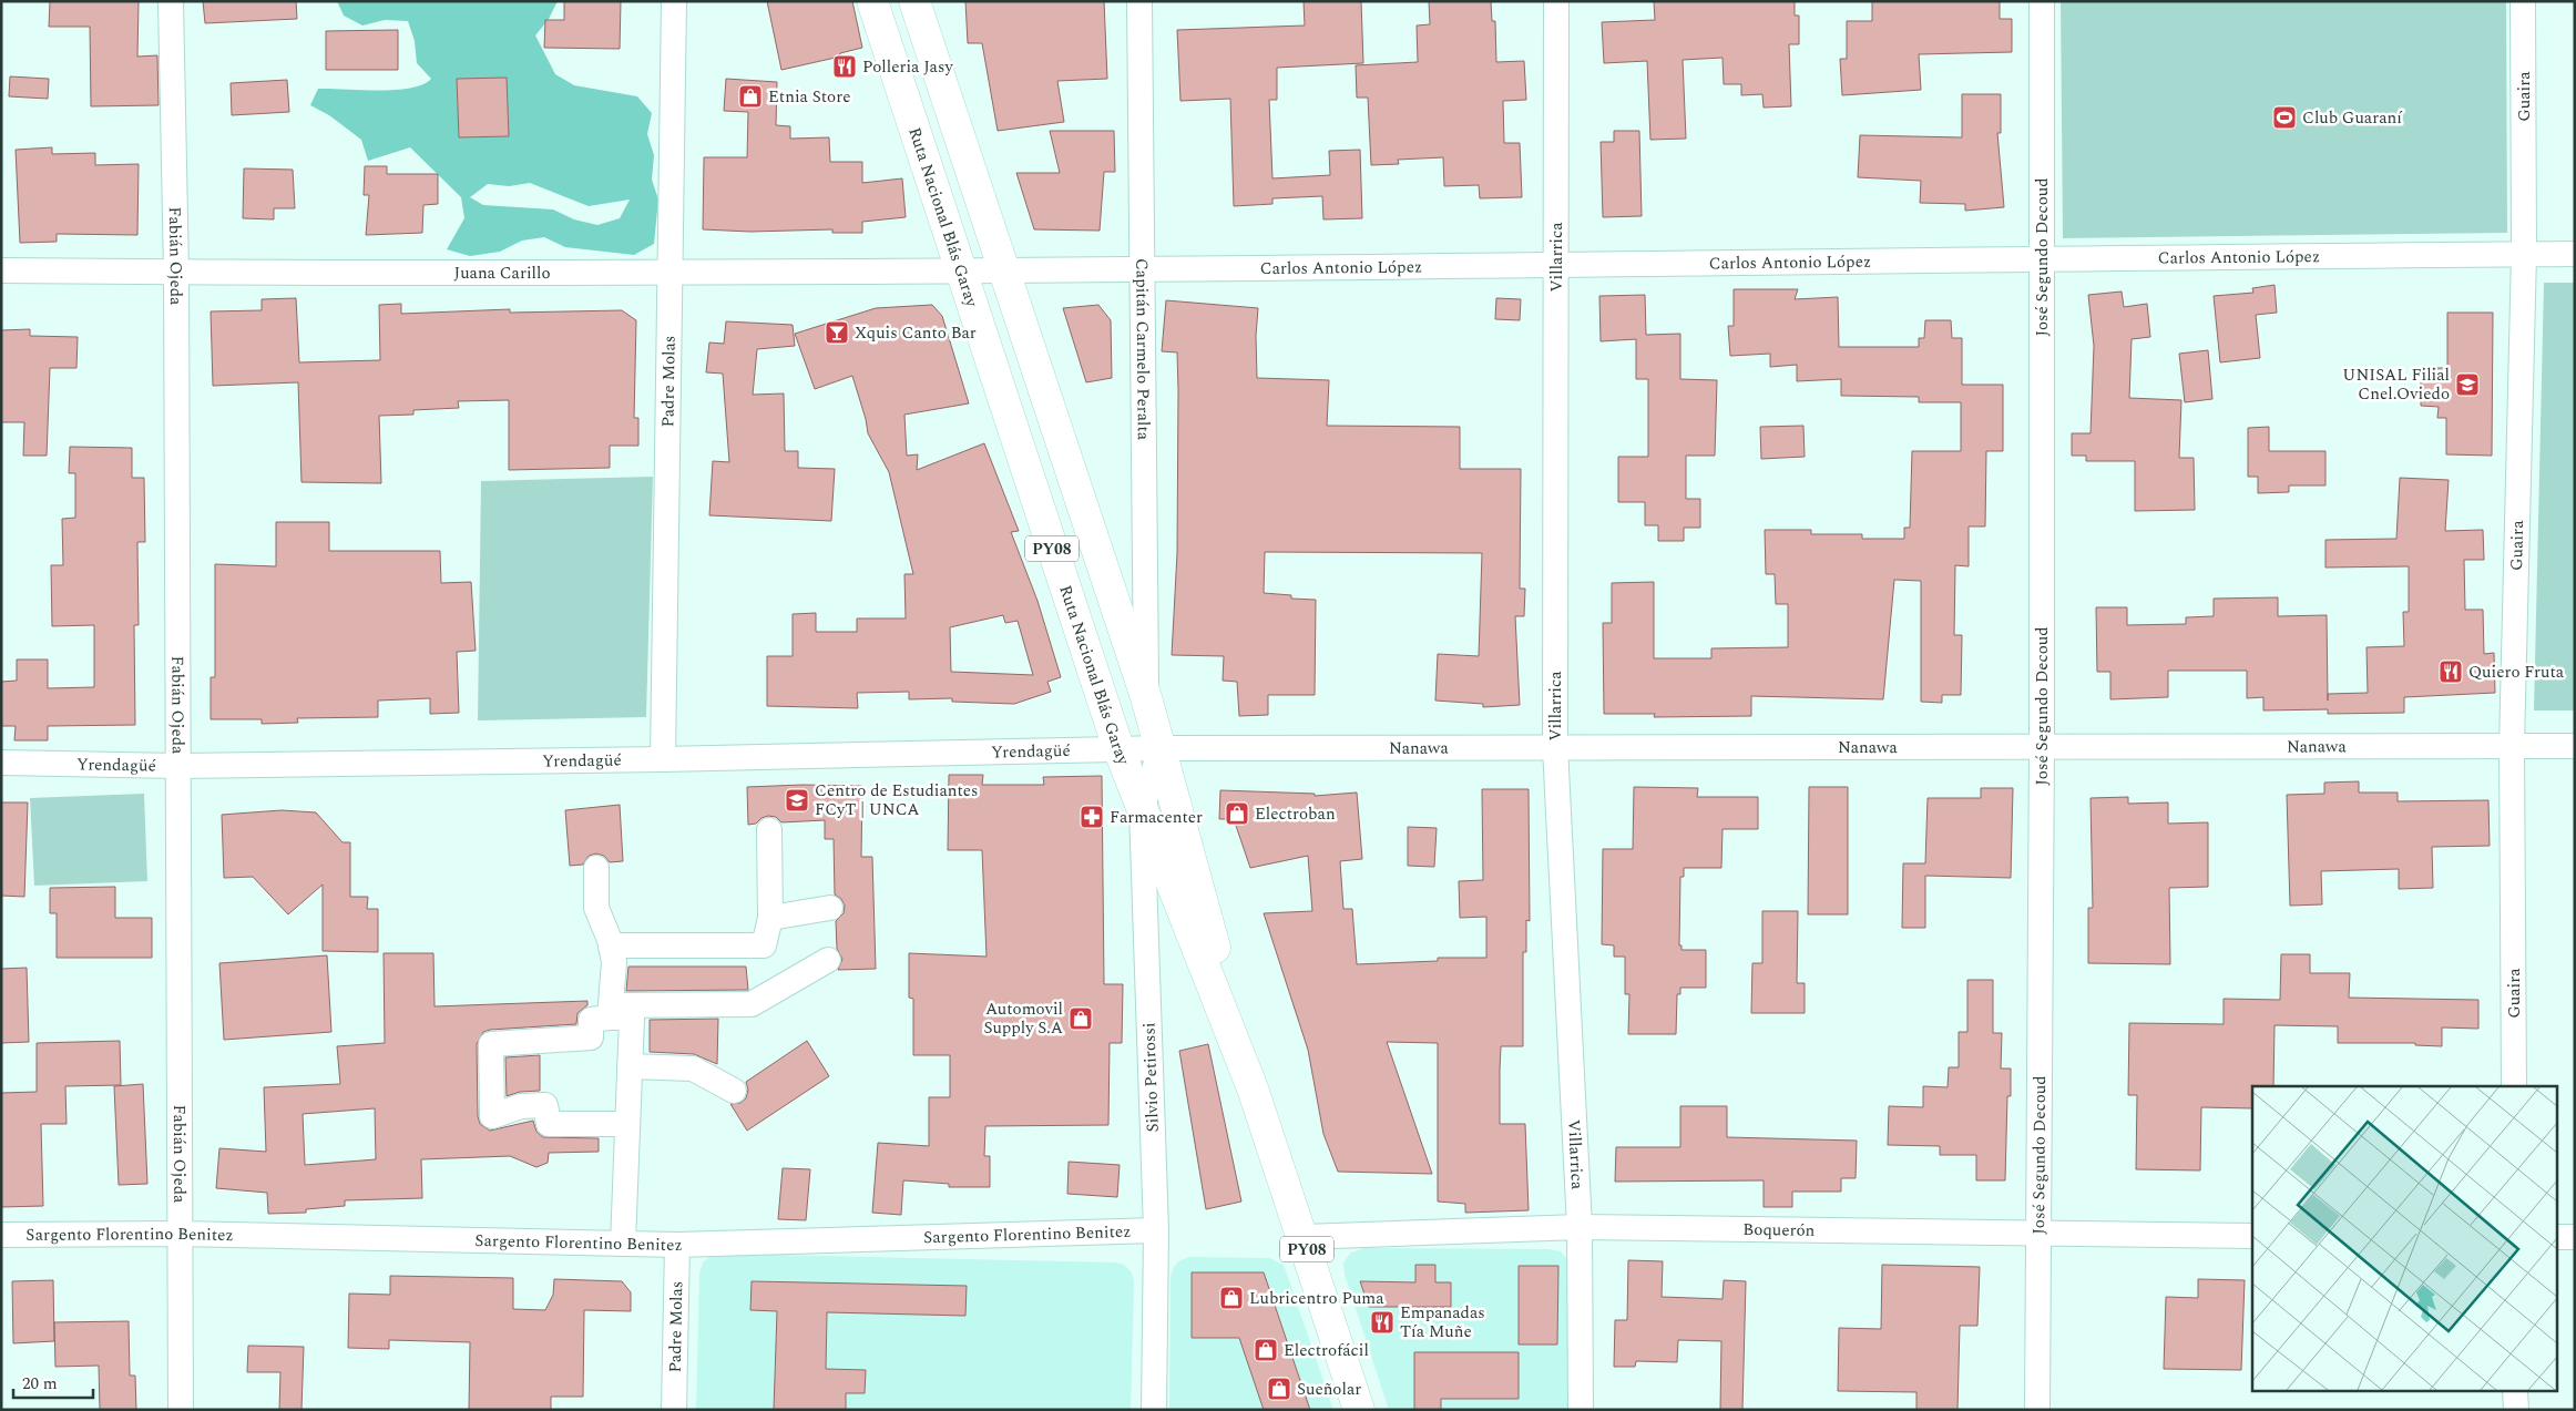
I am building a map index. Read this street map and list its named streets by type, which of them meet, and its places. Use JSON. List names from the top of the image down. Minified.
{"streets":{"highway":["Ruta Nacional Blás Garay","PY08"],"street":["Guaira","Fabián Ojeda","Carlos Antonio López","Villarrica","José Segundo Decoud","Juana Carillo","Capitán Carmelo Peralta","Padre Molas","Nanawa","Yrendagüé","Silvio Petirossi","Boquerón","Sargento Florentino Benitez"]},"crossings":[["Guaira","Carlos Antonio López"],["Guaira","Nanawa"],["Ruta Nacional Blás Garay","Carlos Antonio López"],["Ruta Nacional Blás Garay","Juana Carillo"],["Ruta Nacional Blás Garay","Capitán Carmelo Peralta"],["Ruta Nacional Blás Garay","Nanawa"],["Ruta Nacional Blás Garay","Yrendagüé"],["Ruta Nacional Blás Garay","Silvio Petirossi"],["Ruta Nacional Blás Garay","Boquerón"],["Fabián Ojeda","Juana Carillo"],["Fabián Ojeda","Yrendagüé"],["Fabián Ojeda","Sargento Florentino Benitez"],["Carlos Antonio López","Villarrica"],["Carlos Antonio López","José Segundo Decoud"],["Carlos Antonio López","Juana Carillo"],["Carlos Antonio López","Capitán Carmelo Peralta"],["Villarrica","Nanawa"],["Villarrica","Boquerón"],["José Segundo Decoud","Nanawa"],["José Segundo Decoud","Boquerón"],["Juana Carillo","Padre Molas"],["Padre Molas","Yrendagüé"],["Padre Molas","Sargento Florentino Benitez"],["Nanawa","Yrendagüé"],["Nanawa","Silvio Petirossi"],["Yrendagüé","Silvio Petirossi"],["Silvio Petirossi","Sargento Florentino Benitez"]],"places":{"restaurant":["Polleria Jasy","Quiero Fruta","Empanadas Tía Muñe"],"shop":["Etnia Store","Electroban","Automovil Supply S.A","Lubricentro Puma","Electrofácil","Sueñolar"],"sports":["Club Guaraní"],"bar":["Xquis Canto Bar"],"school or university":["UNISAL Filial Cnel.Oviedo","Centro de Estudiantes FCyT | UNCA"],"pharmacy":["Farmacenter"]},"scale_bar":"20 m"}
